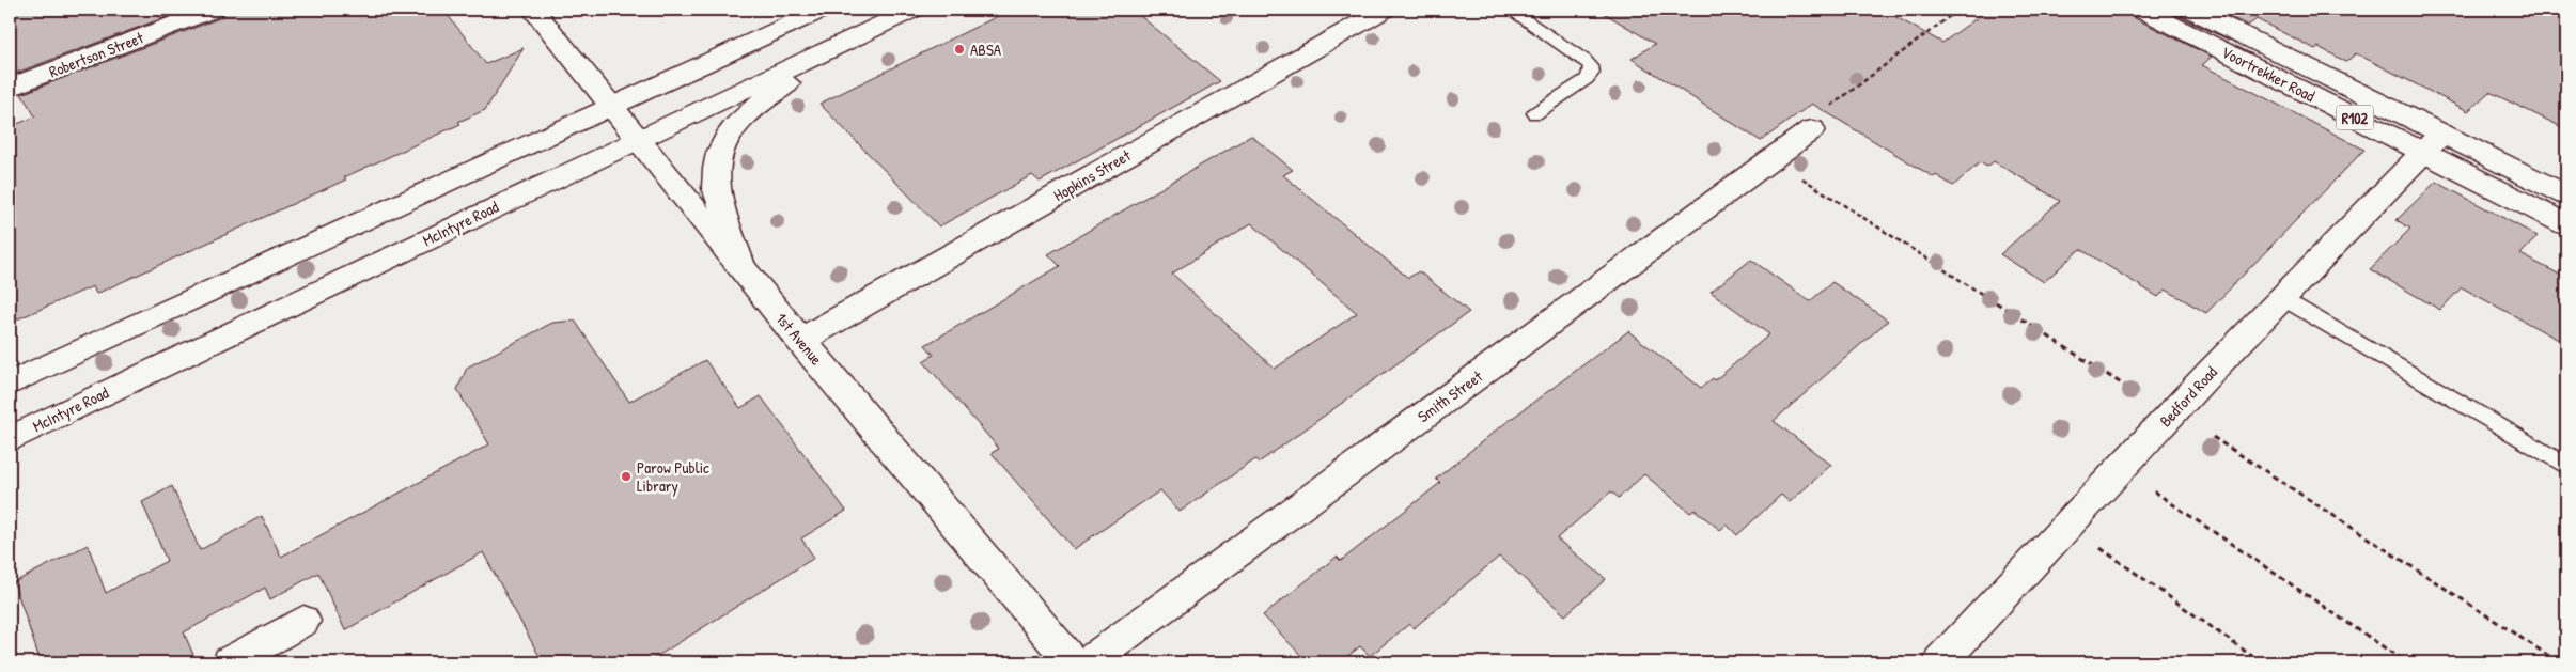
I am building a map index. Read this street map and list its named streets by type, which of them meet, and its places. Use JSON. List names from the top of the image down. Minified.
{"streets":{"street":["Robertson Street","Voortrekker Road","R102","Hopkins Street","McIntyre Road","1st Avenue","Smith Street","Bedford Road"]},"crossings":[["Voortrekker Road","Bedford Road"],["Hopkins Street","1st Avenue"],["McIntyre Road","1st Avenue"]],"places":["ABSA","Parow Public Library"]}
